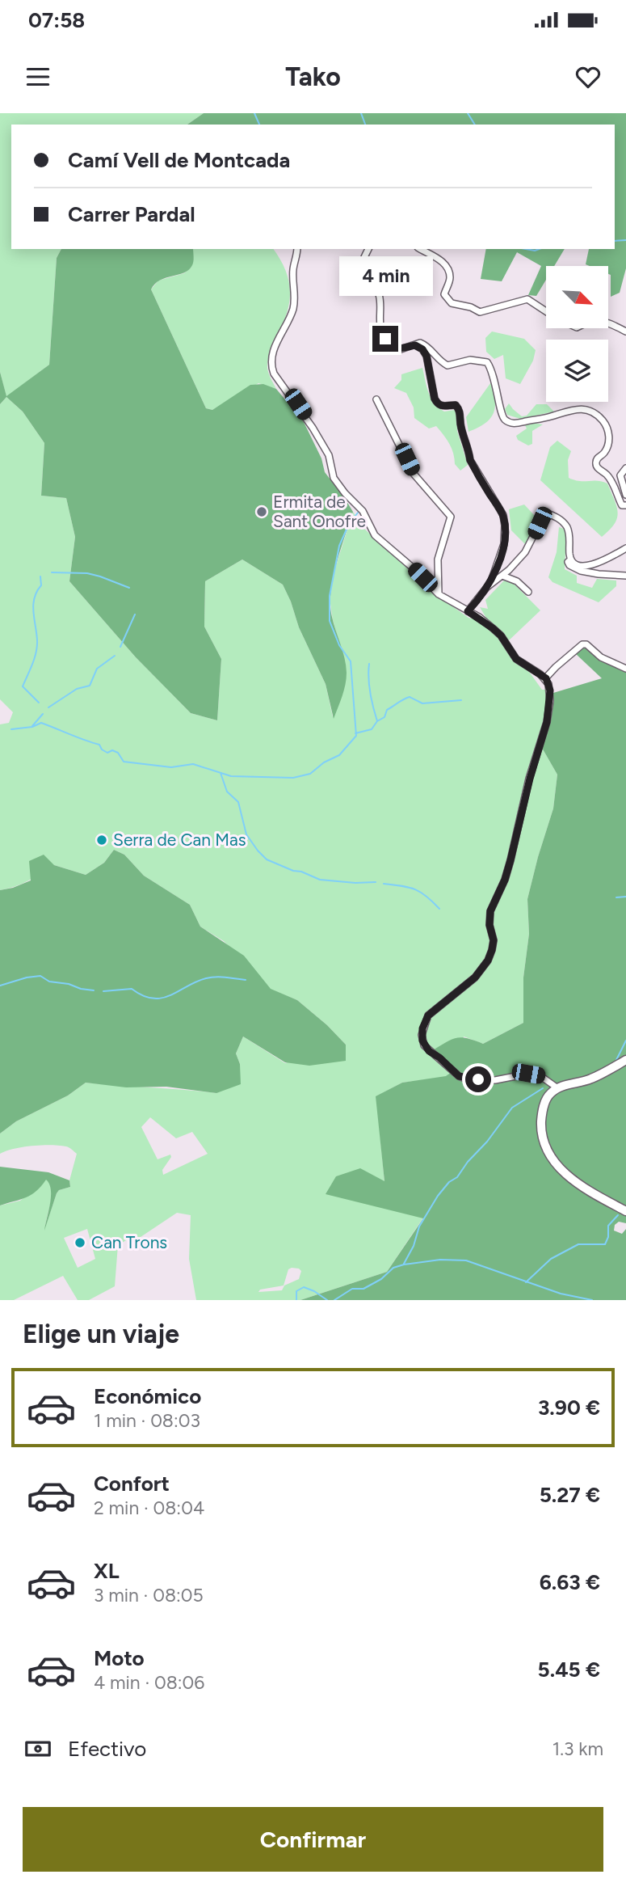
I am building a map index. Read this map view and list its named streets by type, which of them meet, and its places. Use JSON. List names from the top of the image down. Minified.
{"places":["Ermita de Sant Onofre","Serra de Can Mas","Can Trons"],"north":"bottom right","page":{"status":"07:58","header":"Tako","banner":["Camí Vell de Montcada","Carrer Pardal"],"bubble":"4 min","heading":"Elige un viaje","list":[{"name":"Económico","note":"1 min · 08:03","value":"3.90 €"},{"name":"Confort","note":"2 min · 08:04","value":"5.27 €"},{"name":"XL","note":"3 min · 08:05","value":"6.63 €"},{"name":"Moto","note":"4 min · 08:06","value":"5.45 €"}],"pay":["Efectivo","1.3 km"],"buttons":"Confirmar"}}
